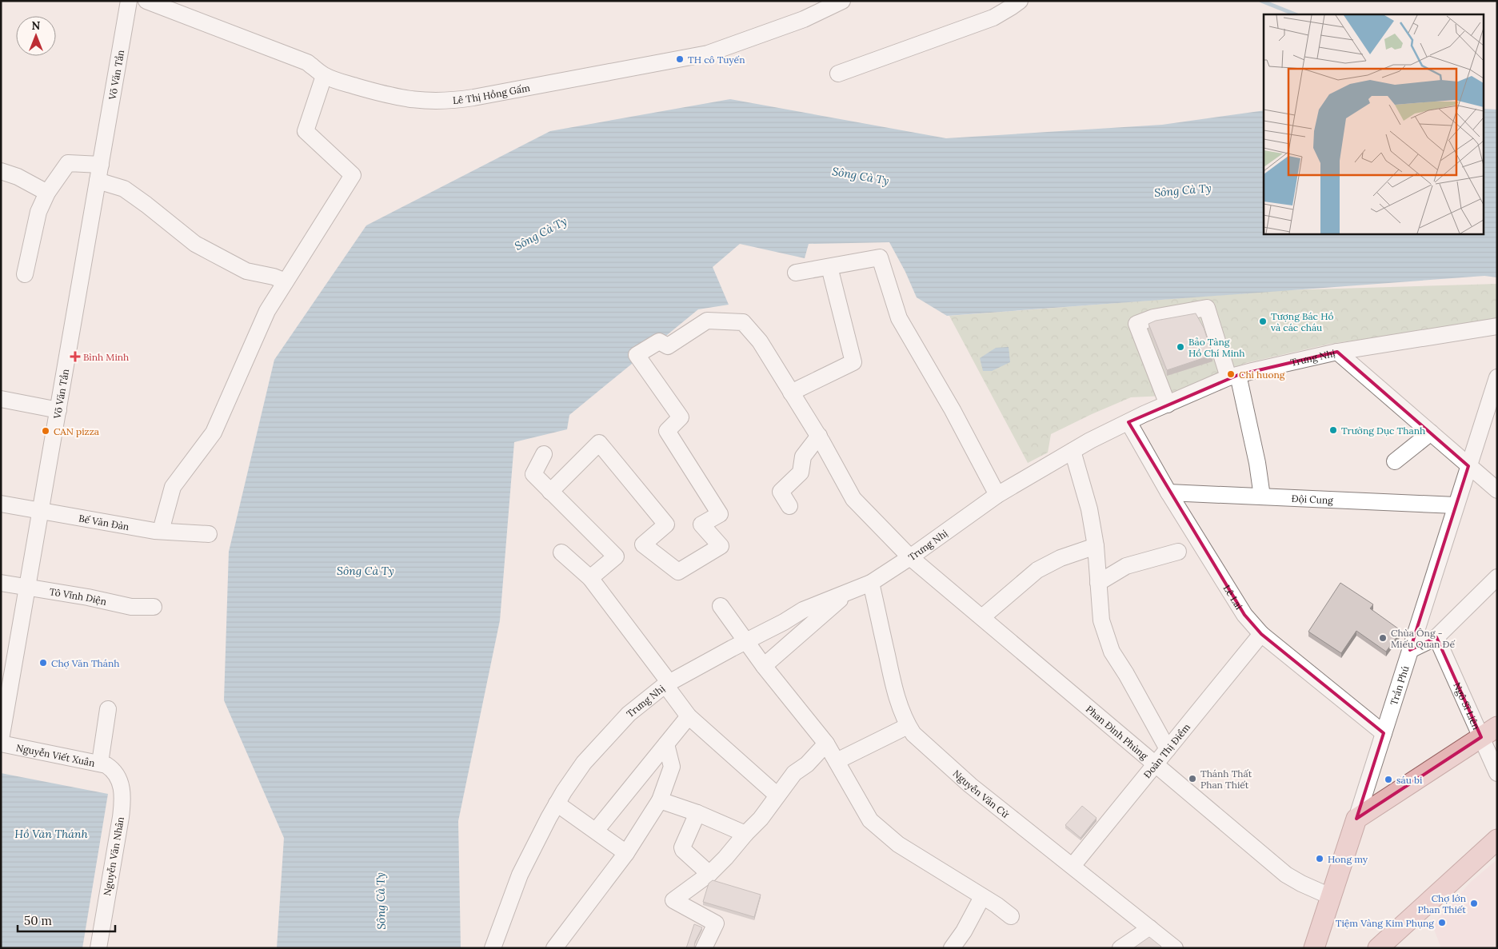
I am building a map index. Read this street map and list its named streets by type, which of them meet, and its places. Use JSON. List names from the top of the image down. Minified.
{"streets":{"main road":["Trần Phú"],"street":["Võ Văn Tần","Lê Thị Hồng Gấm","Trưng Nhị","Đội Cung","Bế Văn Đàn","Tô Vĩnh Diện","Lê Lai","Ngô Sĩ Liên","Phan Đình Phùng","Đoàn Thị Điểm","Nguyễn Viết Xuân","Nguyễn Văn Cừ","Nguyễn Văn Nhân"]},"crossings":[["Võ Văn Tần","Bế Văn Đàn"],["Võ Văn Tần","Tô Vĩnh Diện"],["Trưng Nhị","Lê Lai"],["Trưng Nhị","Phan Đình Phùng"],["Trưng Nhị","Nguyễn Văn Cừ"],["Đội Cung","Lê Lai"],["Đội Cung","Trần Phú"],["Lê Lai","Trần Phú"],["Lê Lai","Đoàn Thị Điểm"],["Trần Phú","Phan Đình Phùng"],["Phan Đình Phùng","Đoàn Thị Điểm"],["Đoàn Thị Điểm","Nguyễn Văn Cừ"],["Nguyễn Viết Xuân","Nguyễn Văn Nhân"]],"water":["Sông Cà Ty","Hồ Văn Thánh"],"places":{"other":["TH cô Tuyến","Tượng Bác Hồ và các cháu","Bảo Tàng Hồ Chí Minh","Chi huong","Trường Dục Thanh","CAN pizza","Chùa Ông - Miếu Quan Đế","Chợ Văn Thánh","Thánh Thất Phan Thiết","sáu bi","Hong my","Chợ lớn Phan Thiết","Tiệm Vàng Kim Phụng"],"health":["Bình Minh"]},"scale_bar":"50 m","north":"top"}
